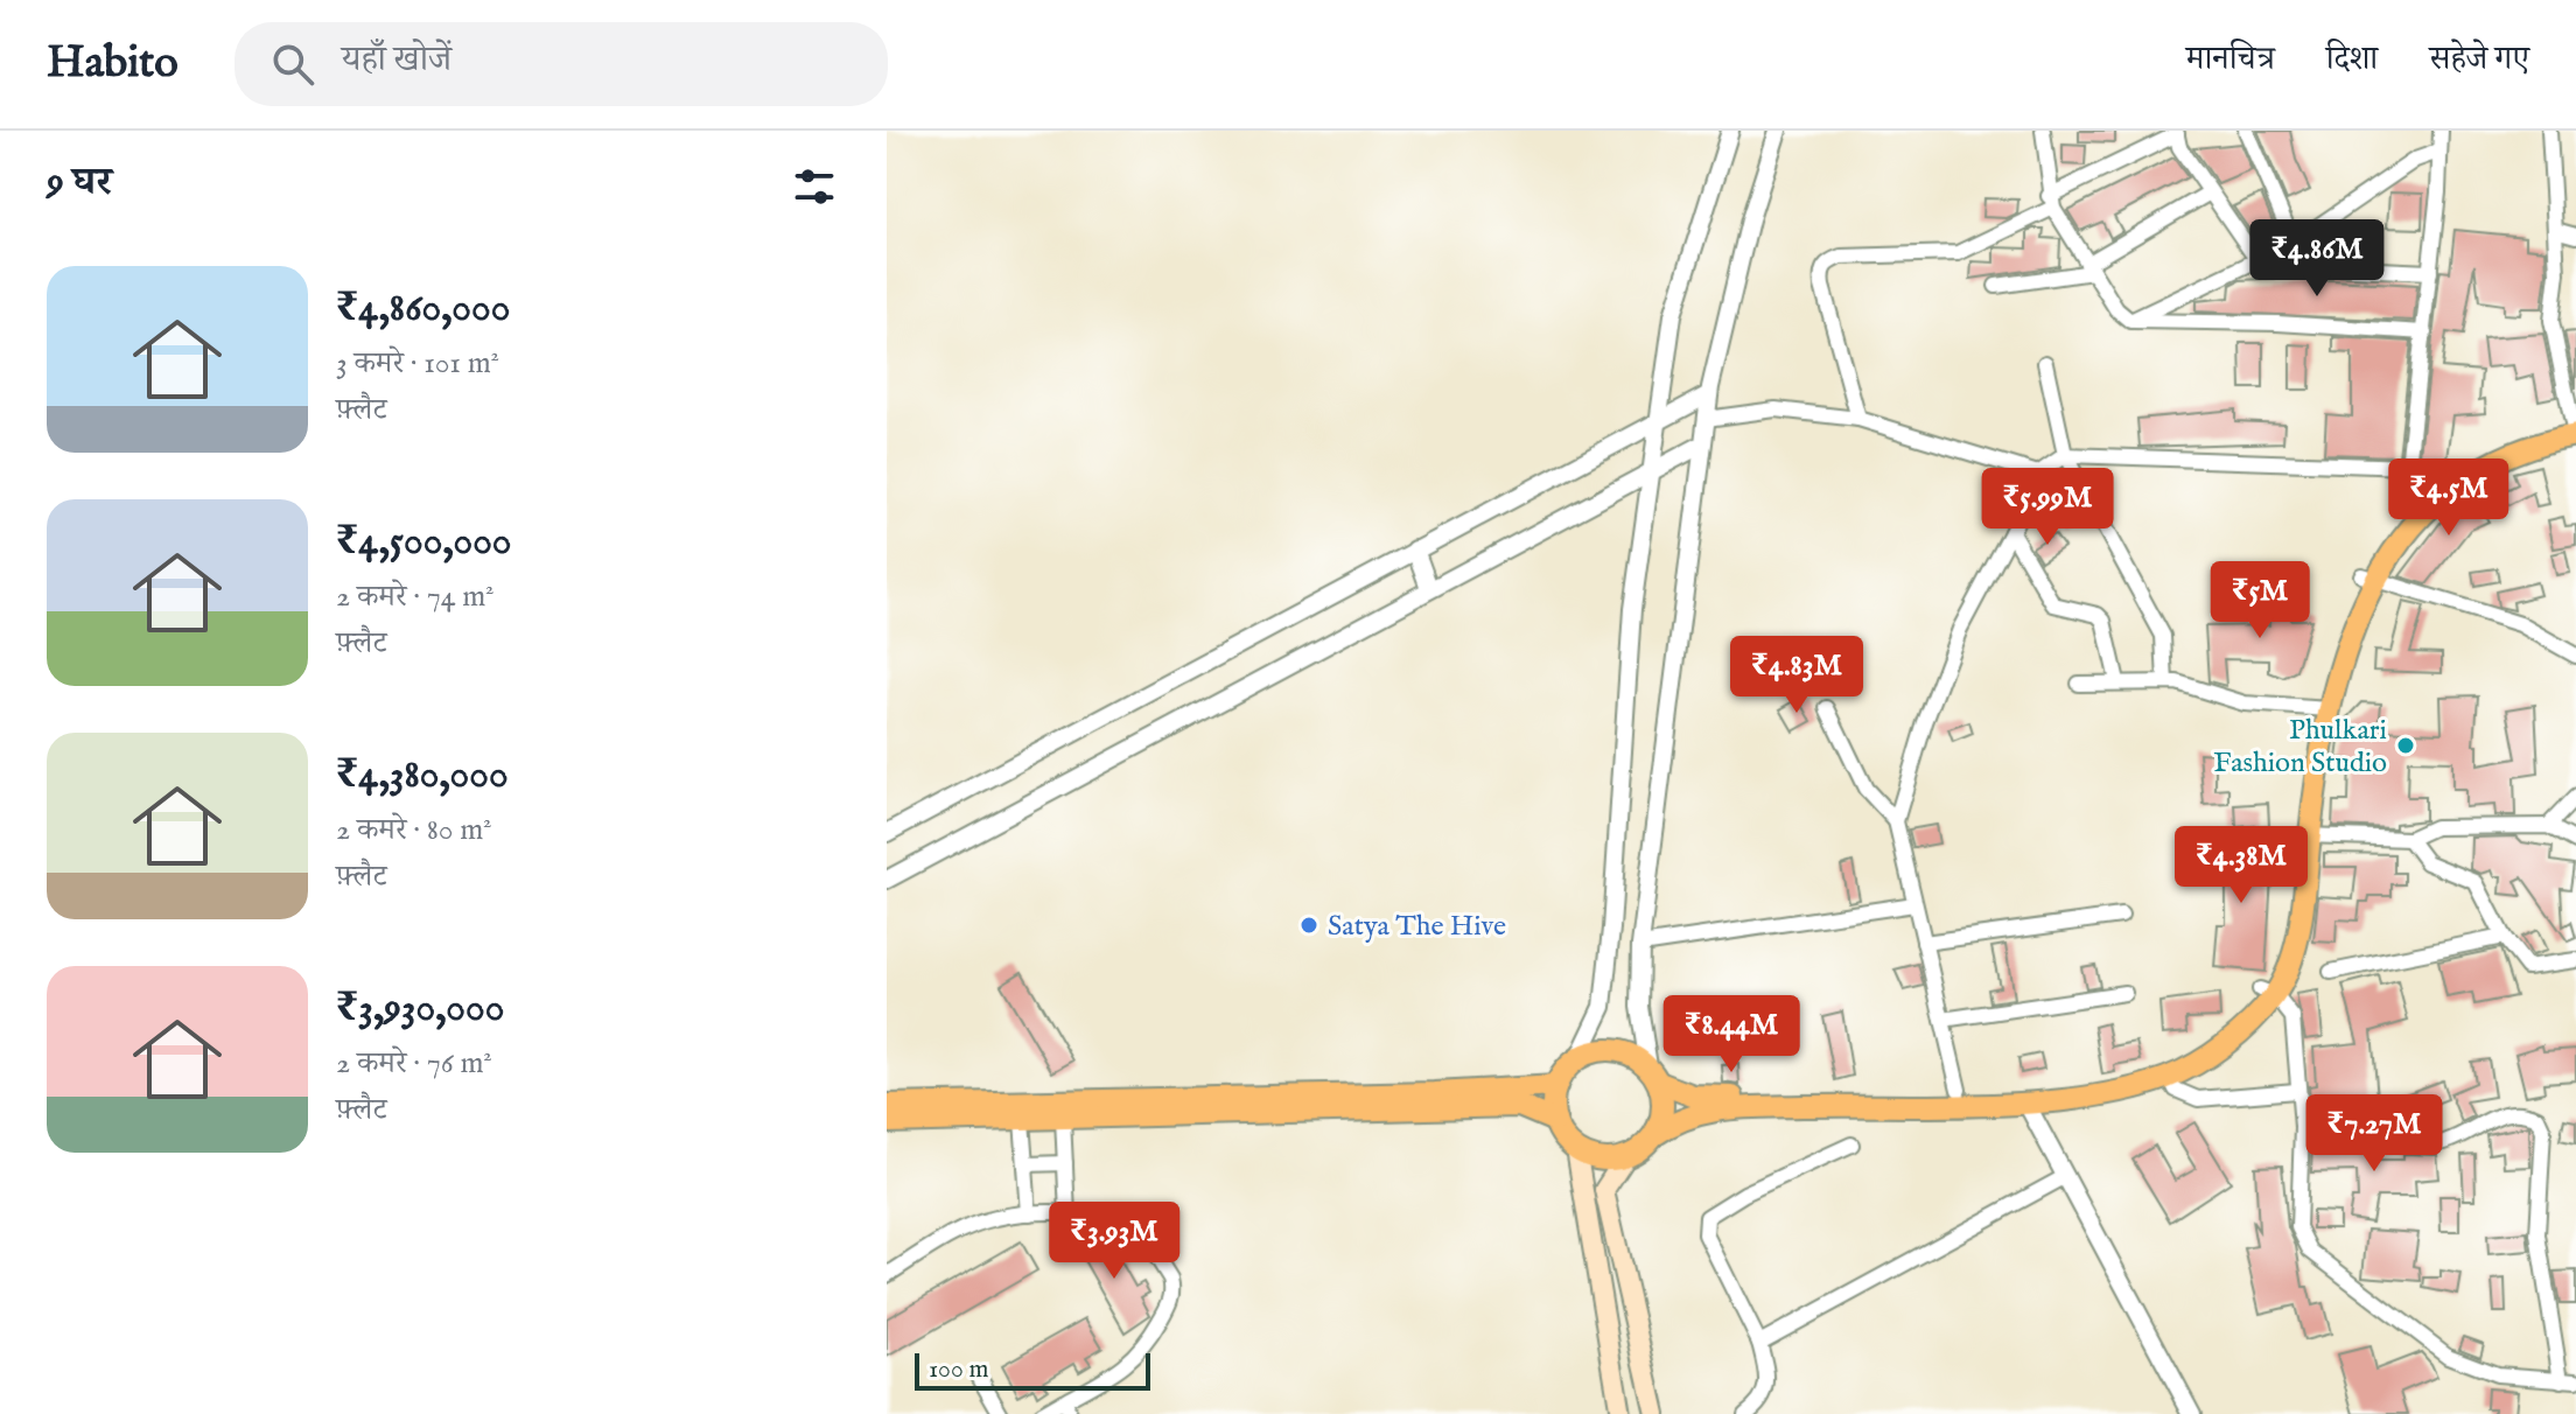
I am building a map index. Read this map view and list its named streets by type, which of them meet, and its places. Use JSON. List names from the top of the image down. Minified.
{"places":["Phulkari Fashion Studio","Satya The Hive"],"scale_bar":"100 m","page":{"header":"Habito","search":"यहाँ खोजें","nav":["मानचित्र","दिशा","सहेजे गए"],"heading":"9 घर","price":["₹4.86M","₹4.5M","₹5.99M","₹5M","₹4.83M","₹4.38M","₹8.44M","₹7.27M","₹3.93M"],"list":[{"name":"₹4,860,000","note":"3 कमरे · 101 m² · फ़्लैट"},{"name":"₹4,500,000","note":"2 कमरे · 74 m² · फ़्लैट"},{"name":"₹4,380,000","note":"2 कमरे · 80 m² · फ़्लैट"},{"name":"₹3,930,000","note":"2 कमरे · 76 m² · फ़्लैट"}],"scale":"100 m"}}
